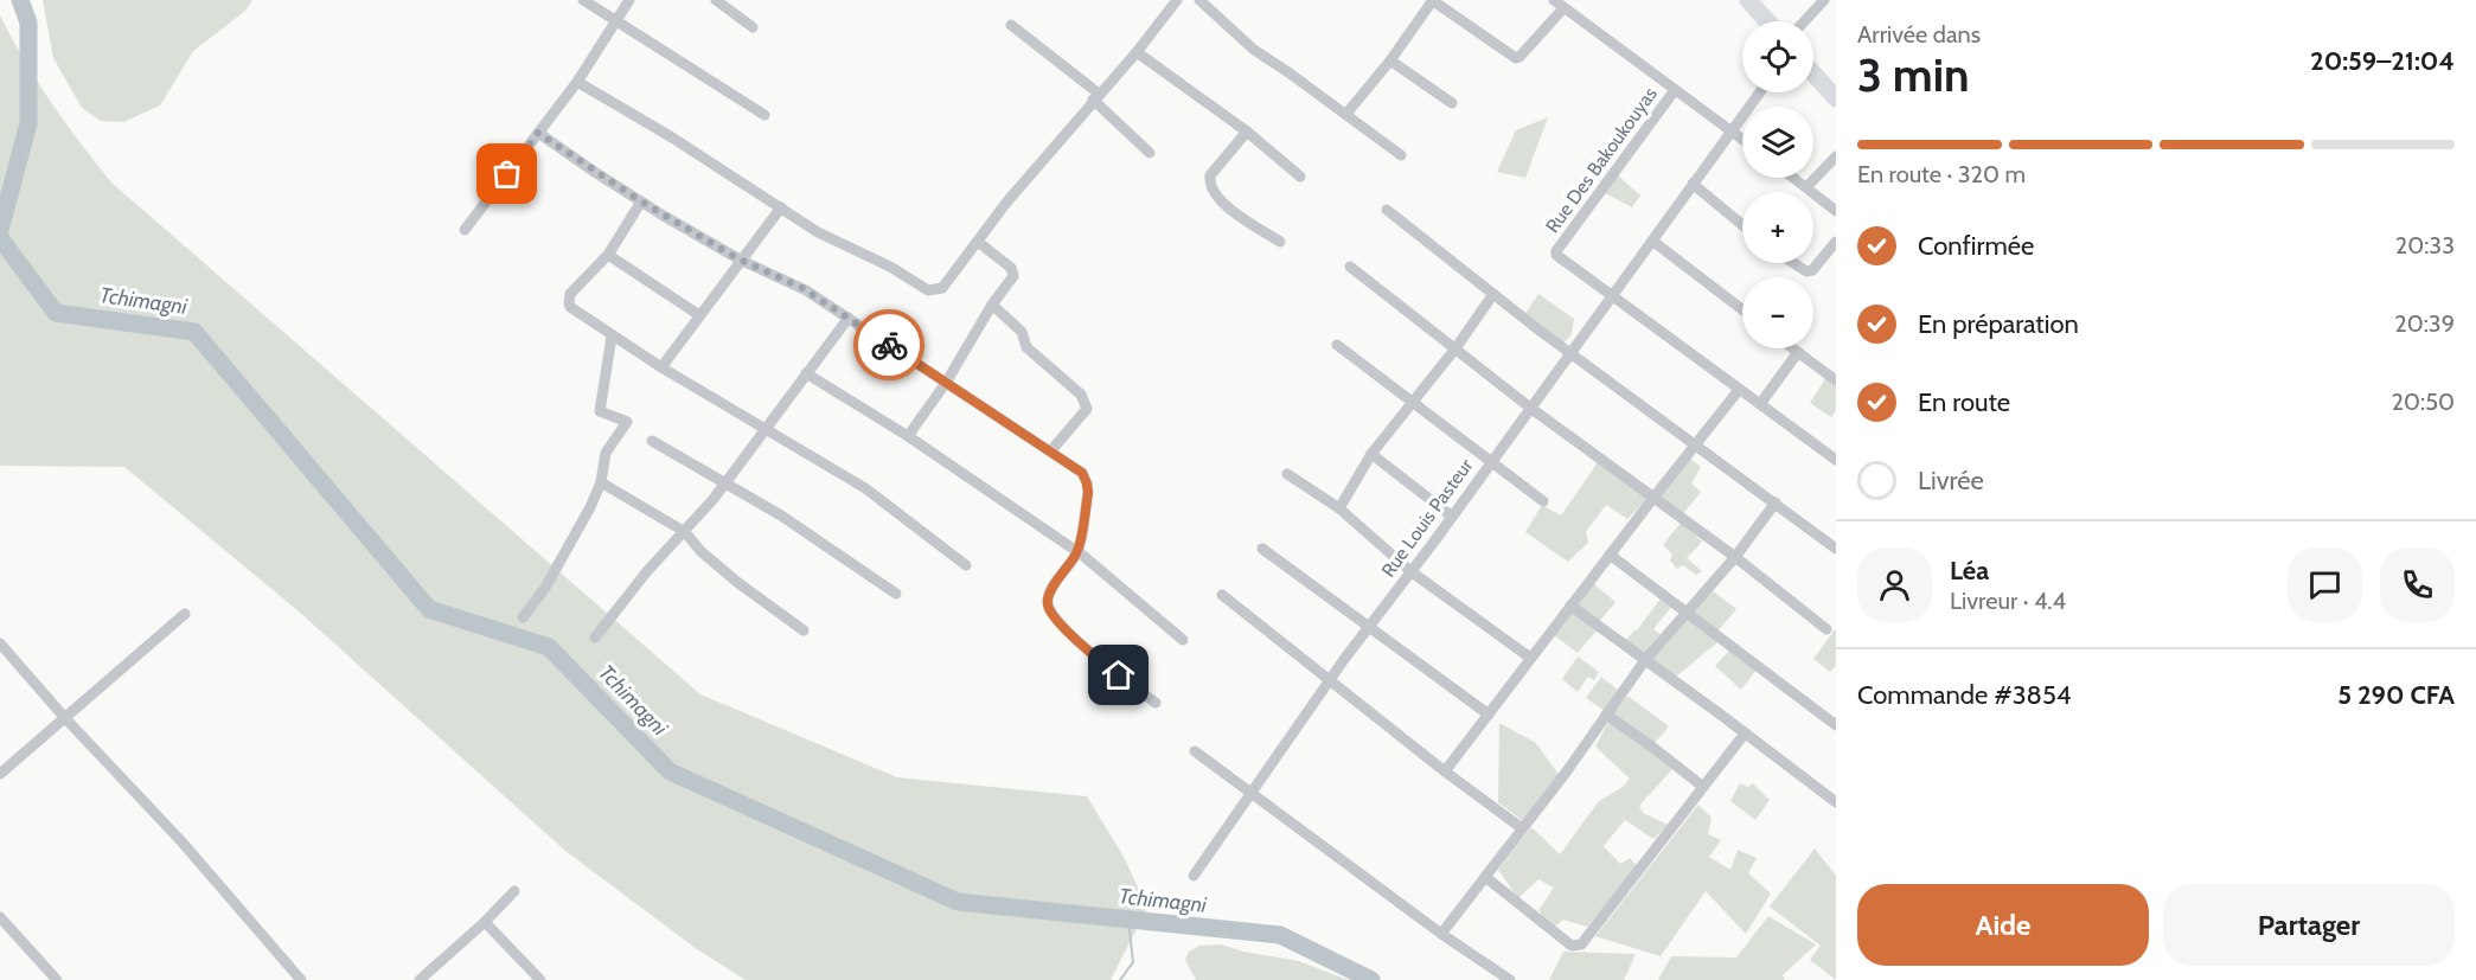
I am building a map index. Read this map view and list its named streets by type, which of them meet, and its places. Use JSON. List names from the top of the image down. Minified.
{"streets":{"street":["Rue Des Bakoukouyas","Rue Louis Pasteur"]},"crossings":[["Rue Des Bakoukouyas","Rue Louis Pasteur"]],"water":["Tchimagni"],"page":{"heading":["3 min","Arrivée dans","20:59–21:04"],"panel":["Léa","Livreur · 4.4","Commande #3854","5 290 CFA"],"map_buttons":["+","−"],"bar":"En route · 320 m","list":[["Confirmée","20:33"],["En préparation","20:39"],["En route","20:50"],"Livrée"],"buttons":["Aide","Partager"]}}
